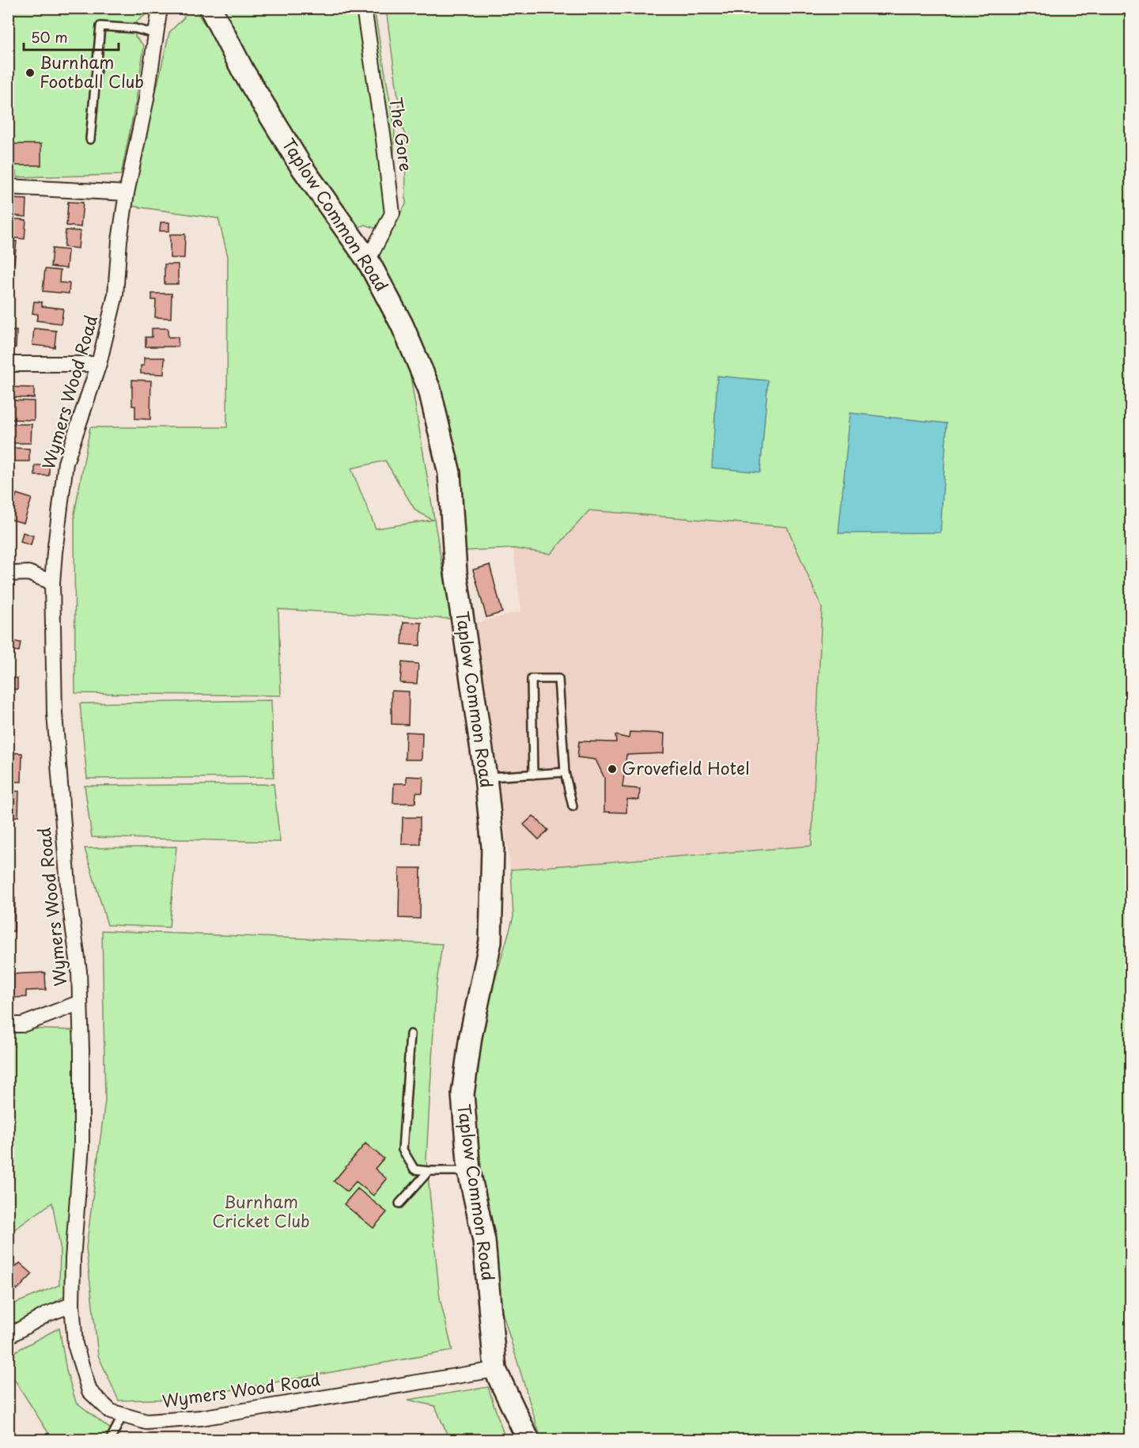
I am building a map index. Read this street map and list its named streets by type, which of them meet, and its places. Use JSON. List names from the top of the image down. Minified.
{"streets":{"street":["The Gore","Taplow Common Road","Wymers Wood Road"]},"crossings":[["The Gore","Taplow Common Road"],["Taplow Common Road","Wymers Wood Road"]],"parks":["Burnham Cricket Club"],"places":["Burnham Football Club","Grovefield Hotel"],"scale_bar":"50 m"}
